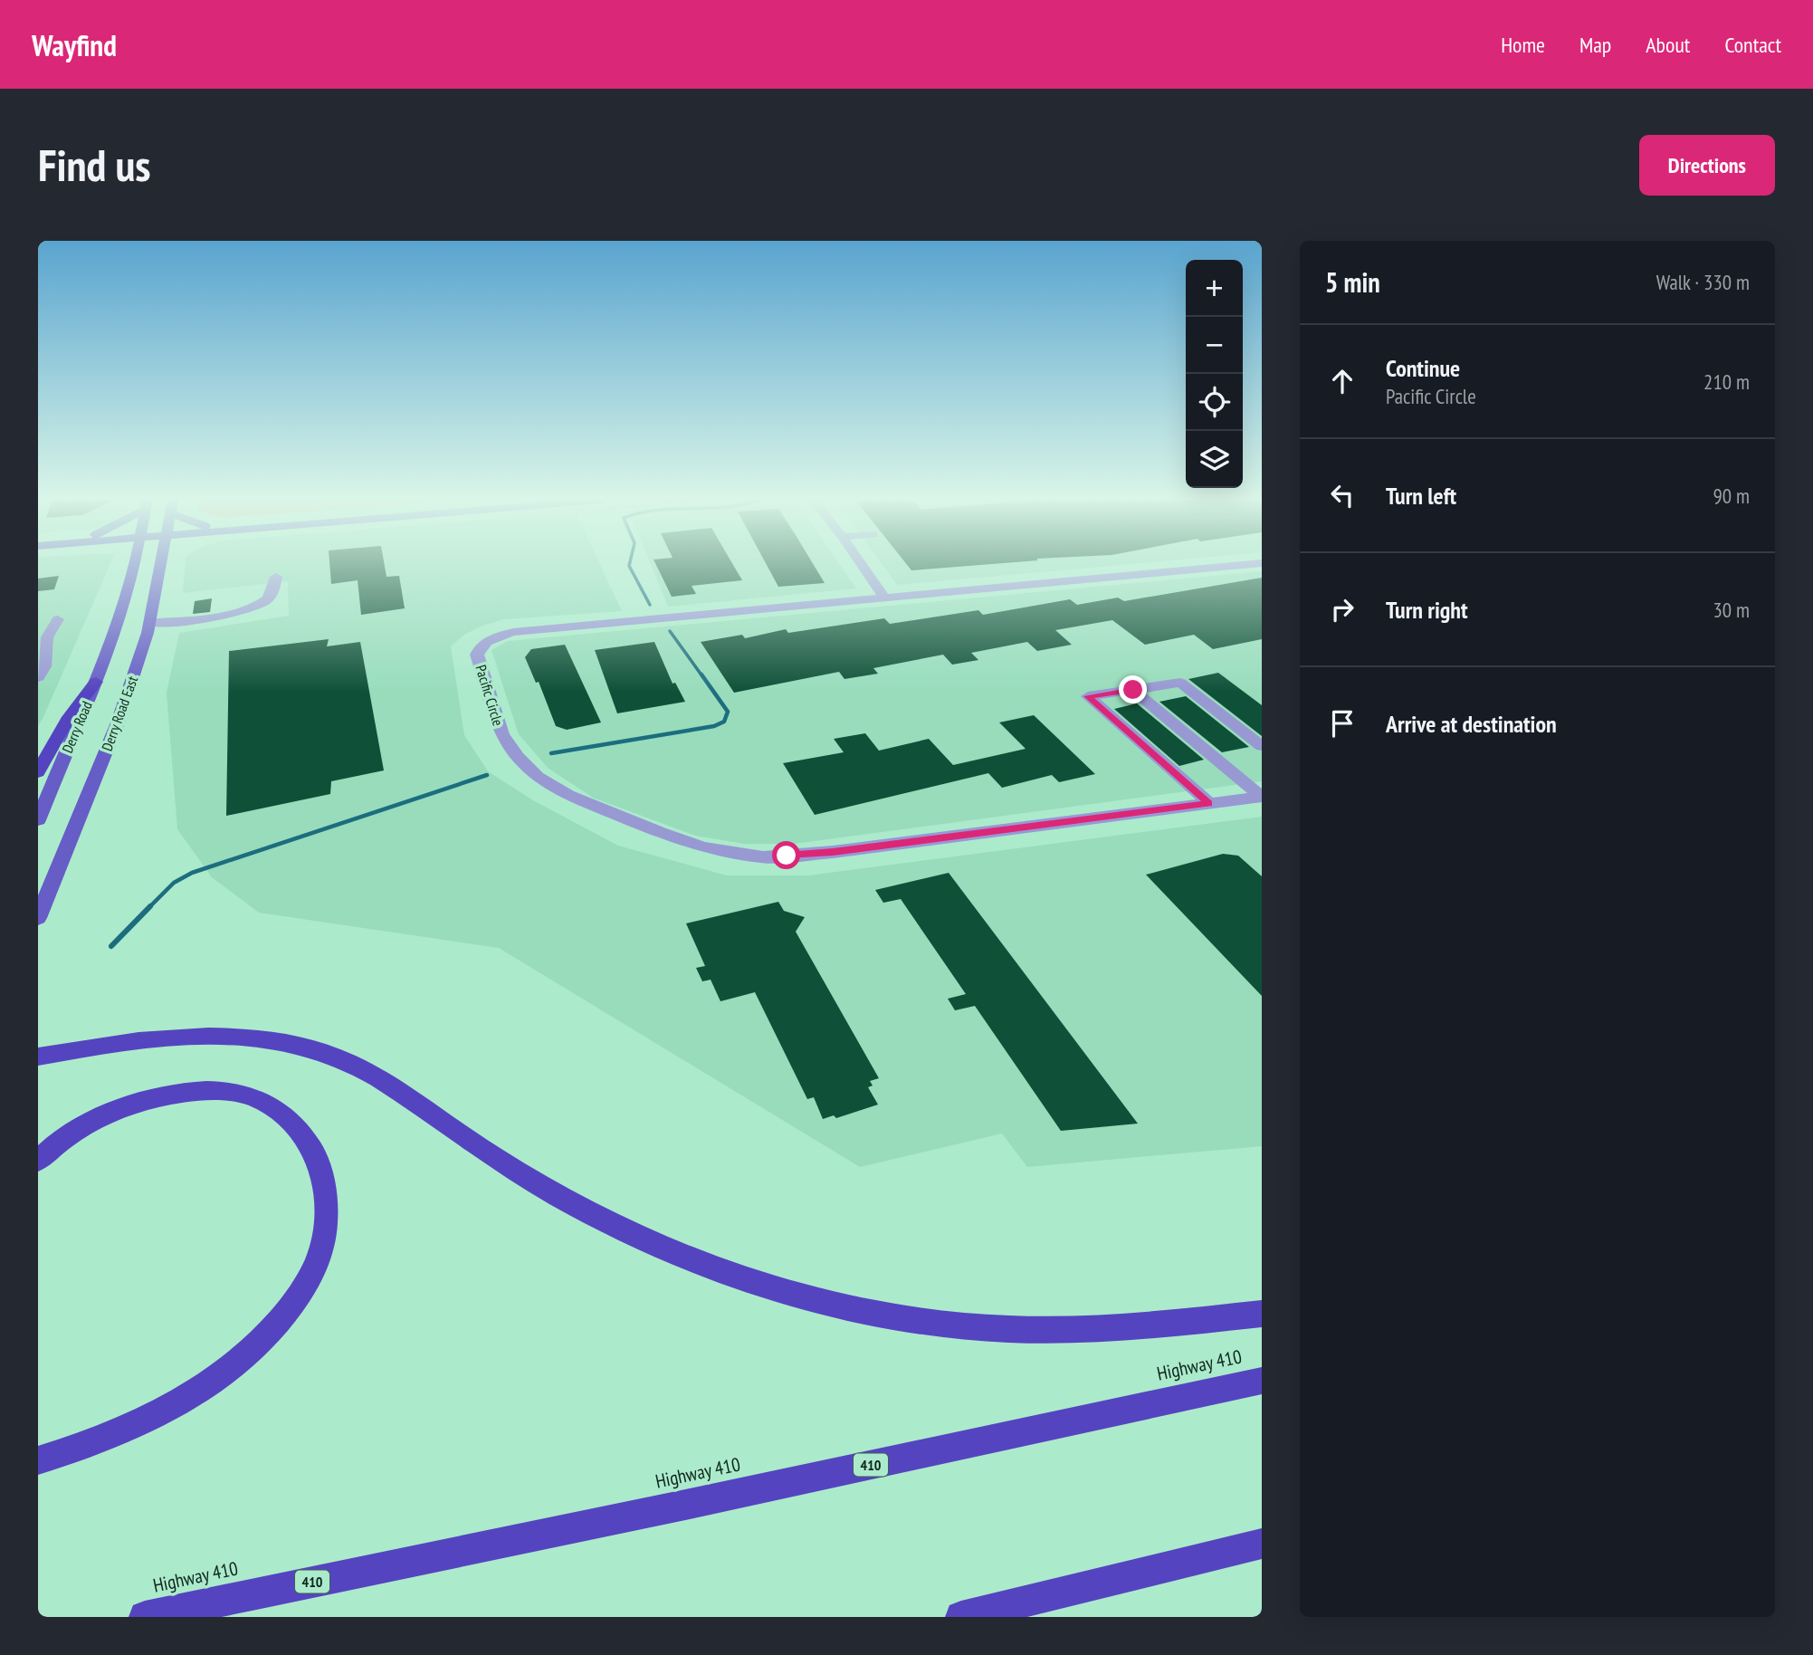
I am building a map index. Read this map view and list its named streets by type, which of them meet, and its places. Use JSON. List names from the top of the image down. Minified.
{"streets":{"highway":["Highway 410","410"],"main road":["Derry Road East","Derry Road"],"street":["Pacific Circle"]},"page":{"header":"Wayfind","nav":["Home","Map","About","Contact"],"buttons":"Directions","title":"Find us","heading":["5 min","Walk · 330 m"],"map_buttons":["+","−"],"list":[["Continue","Pacific Circle","210 m"],["Turn left","90 m"],["Turn right","30 m"],"Arrive at destination"]}}
